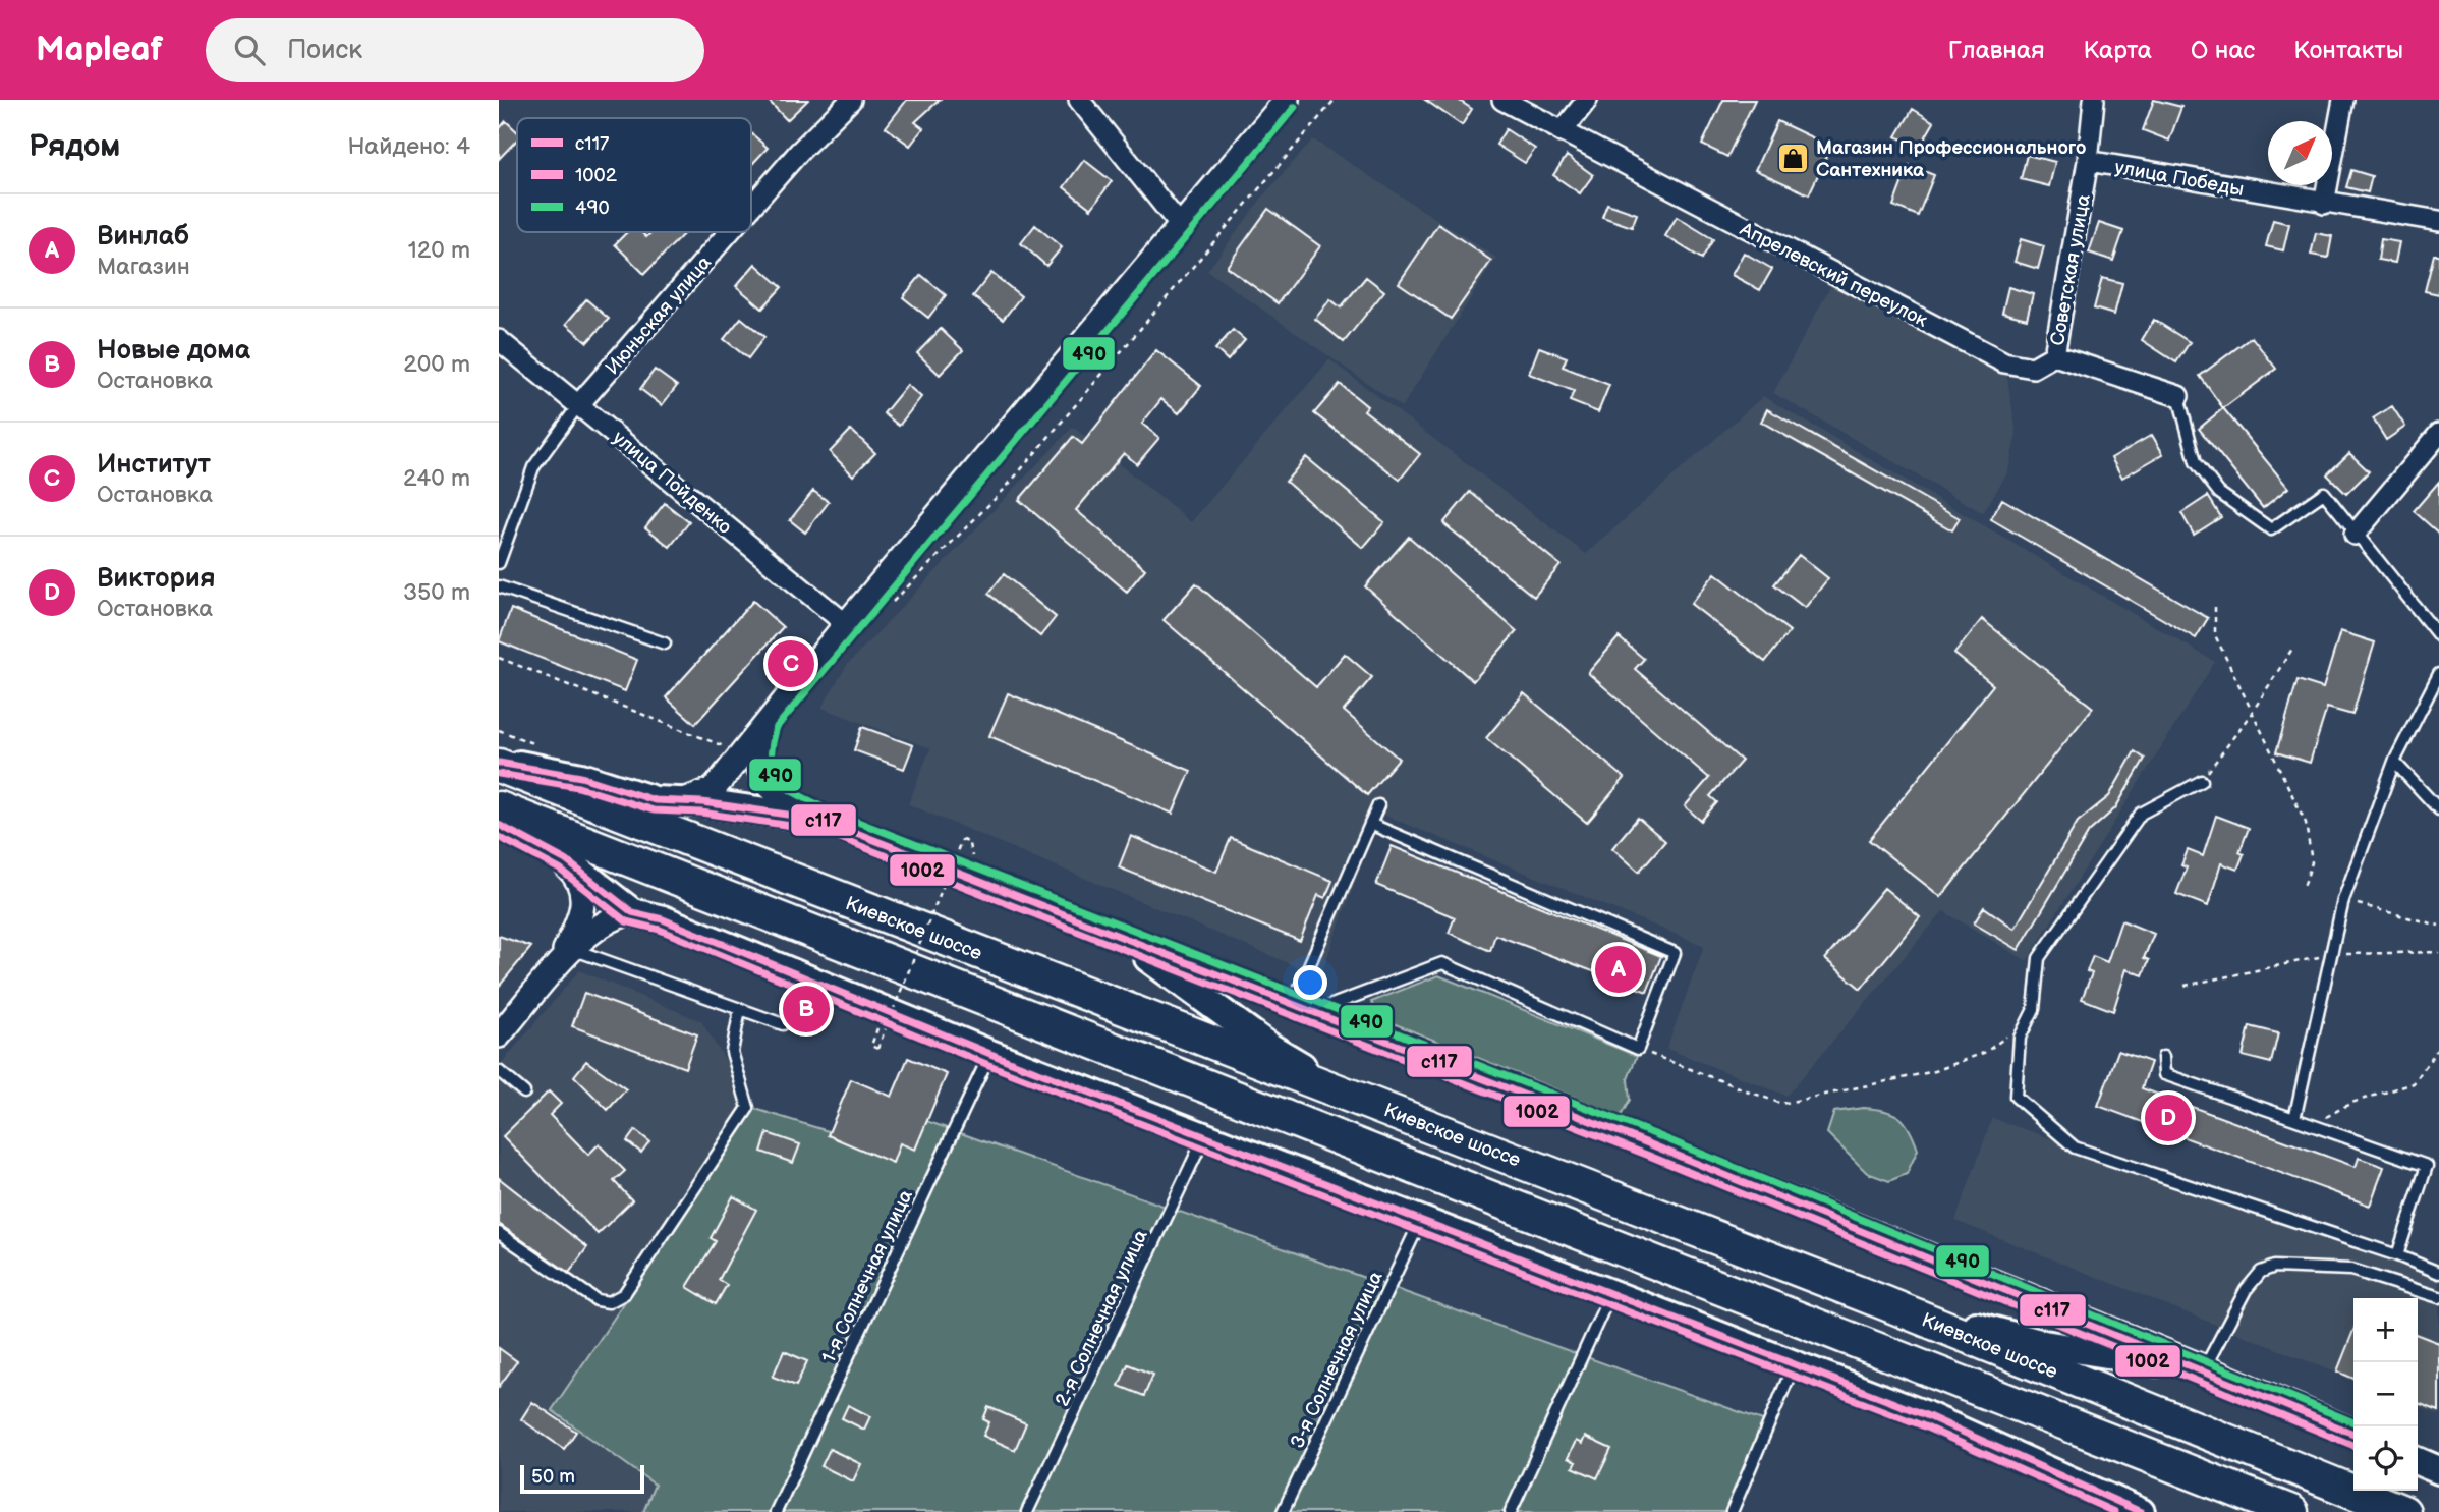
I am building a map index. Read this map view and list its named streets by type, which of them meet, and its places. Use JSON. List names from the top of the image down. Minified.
{"streets":{"highway":["Киевское шоссе"],"street":["улица Победы","Советская улица","Апрелевский переулок","Июньская улица","улица Пойденко"],"lane":["1-я Солнечная улица","2-я Солнечная улица","3-я Солнечная улица"]},"crossings":[["улица Победы","Советская улица"],["Советская улица","Апрелевский переулок"],["Июньская улица","улица Пойденко"]],"places":{"shop":["Магазин Профессионального Сантехника"]},"lines":["transit line 490","transit line с117","transit line 1002"],"legend":["с117","1002","490"],"scale_bar":"50 m","north":"top right","page":{"header":"Mapleaf","search":"Поиск","nav":["Главная","Карта","О нас","Контакты"],"heading":["Рядом","Найдено: 4"],"list":[{"mark":"A","name":"Винлаб","note":"Магазин","value":"120 m"},{"mark":"B","name":"Новые дома","note":"Остановка","value":"200 m"},{"mark":"C","name":"Институт","note":"Остановка","value":"240 m"},{"mark":"D","name":"Виктория","note":"Остановка","value":"350 m"}],"pins":["C","A","B","D"],"map_buttons":["+","−"],"scale":"50 m"}}
